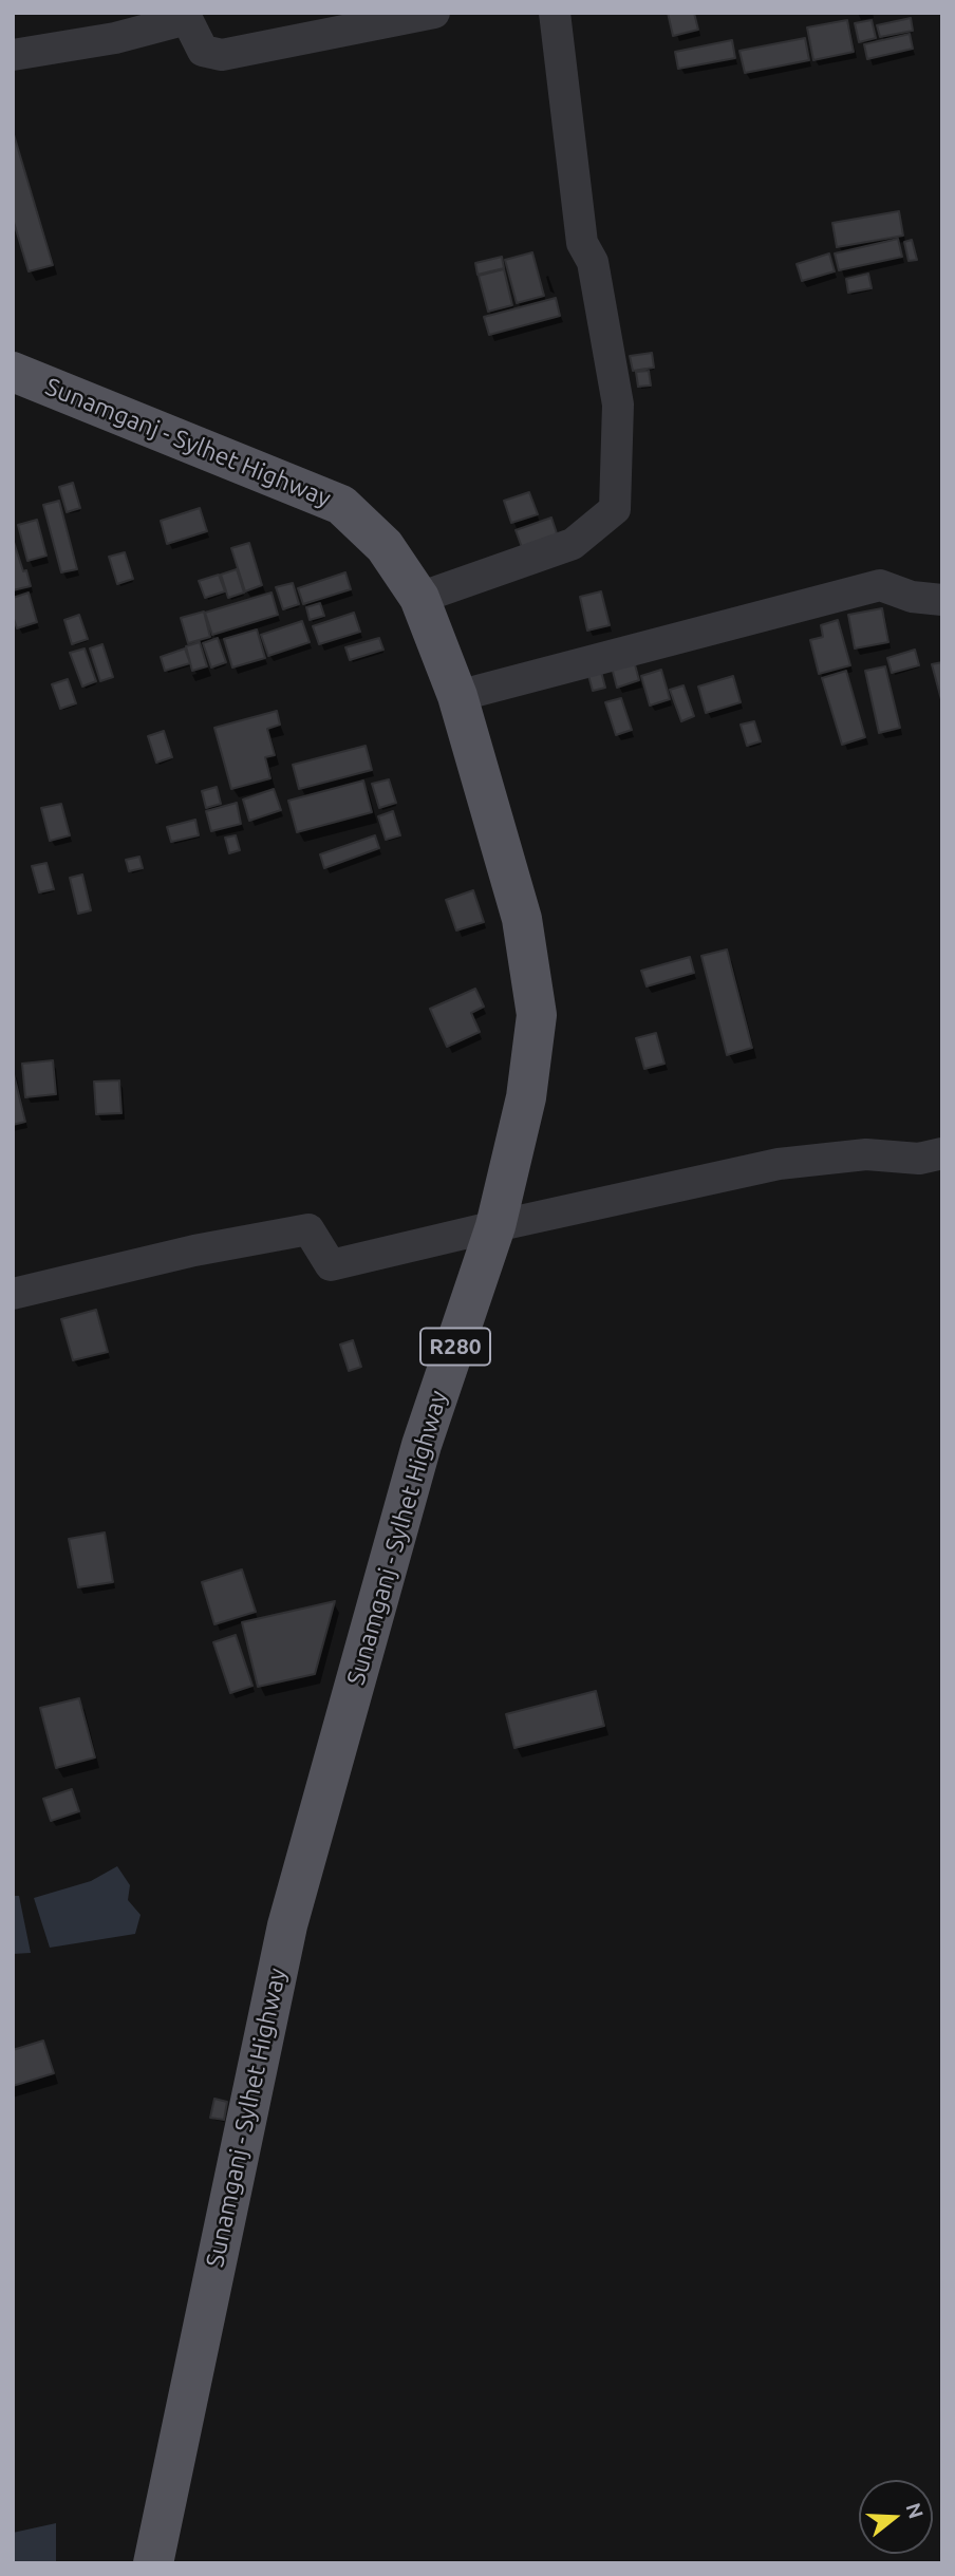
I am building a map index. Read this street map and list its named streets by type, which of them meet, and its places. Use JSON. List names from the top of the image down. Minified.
{"streets":{"main road":["Sunamganj - Sylhet Highway","R280"]},"north":"right"}
